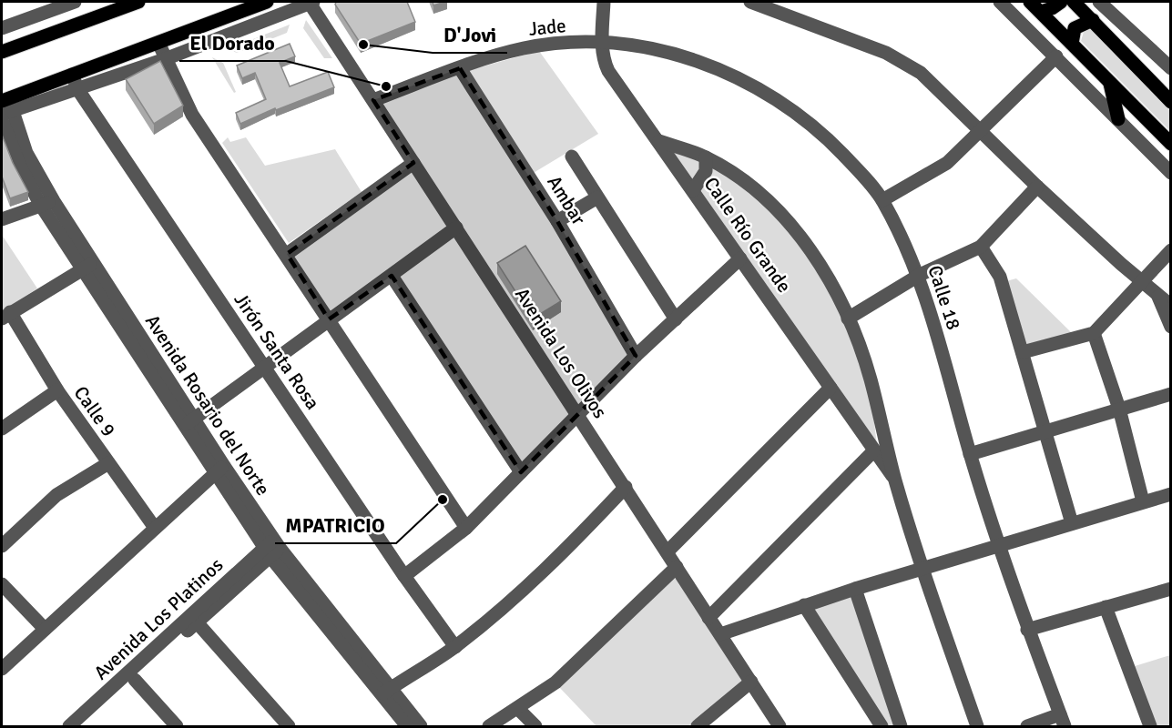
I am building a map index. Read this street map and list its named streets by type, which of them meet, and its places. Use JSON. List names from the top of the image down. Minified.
{"streets":{"street":["Jade","Ambar","Calle Río Grande","Calle 18","Jirón Santa Rosa","Avenida Los Olivos","Avenida Rosario del Norte","Calle 9","Avenida Los Platinos"]},"crossings":[["Jade","Ambar"],["Jade","Calle Río Grande"],["Jade","Calle 18"],["Jade","Avenida Los Olivos"],["Calle Río Grande","Calle 18"],["Avenida Rosario del Norte","Avenida Los Platinos"]],"places":["D'Jovi","El Dorado","MPATRICIO"]}
